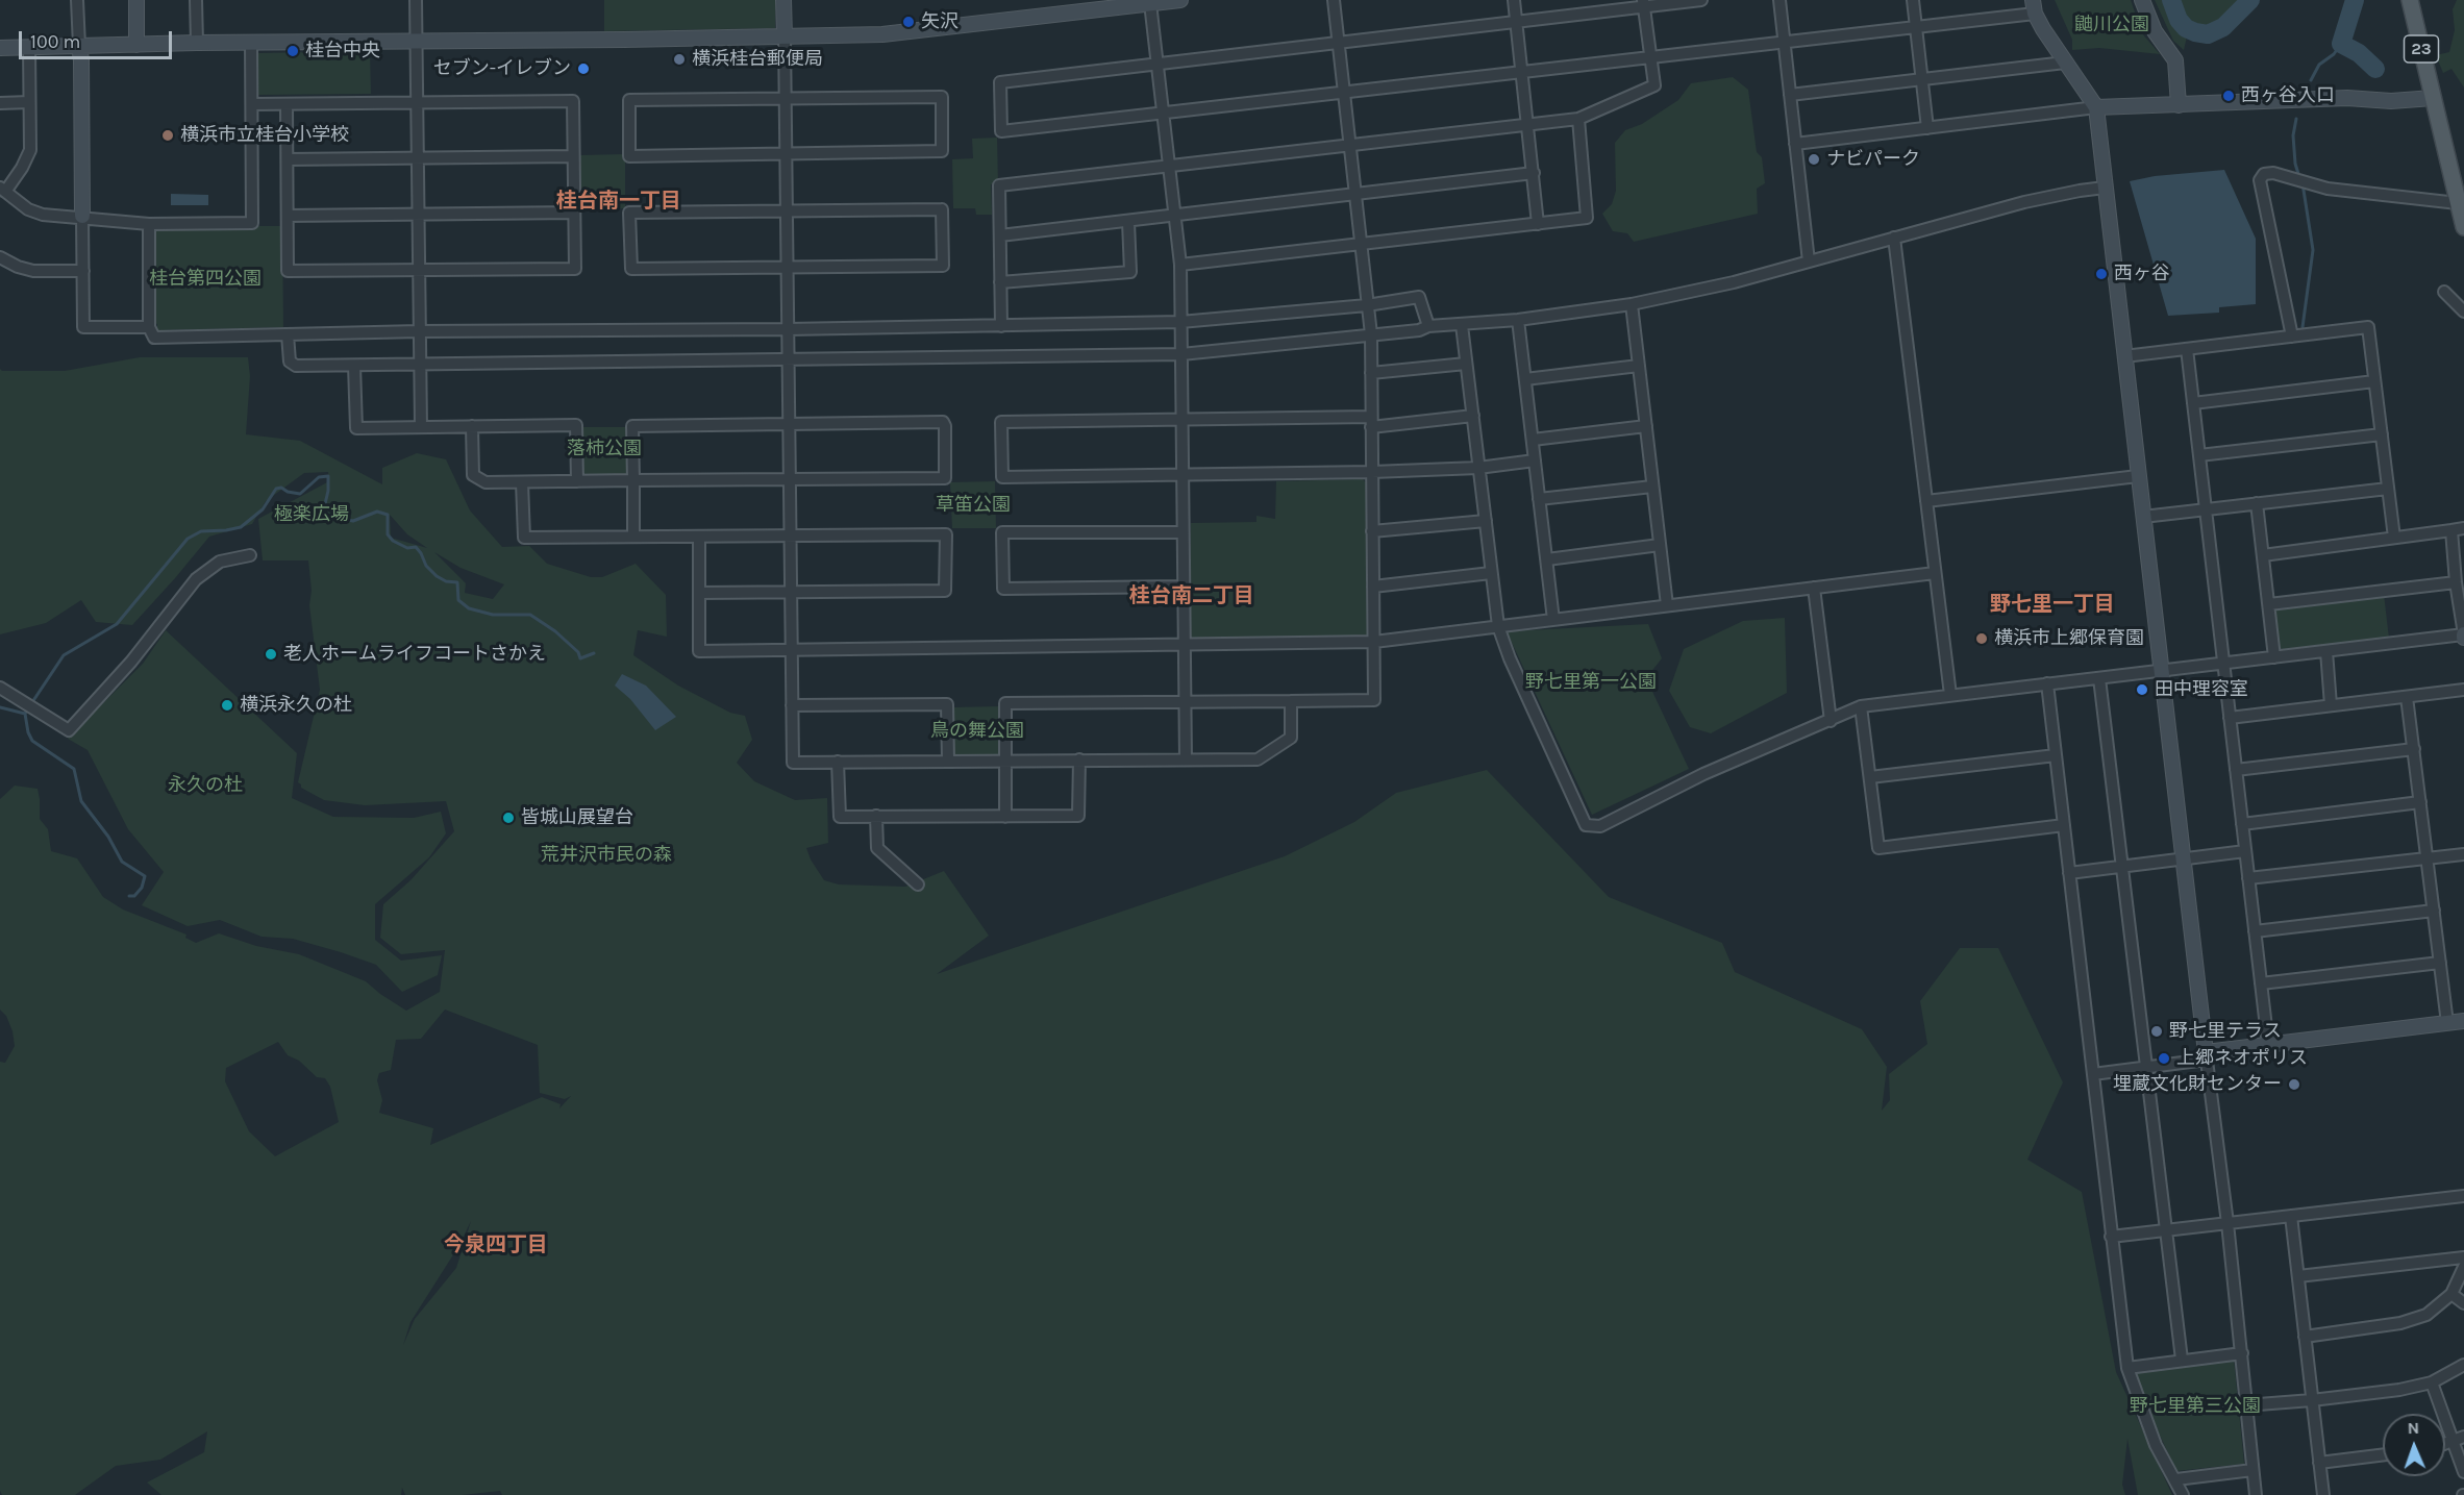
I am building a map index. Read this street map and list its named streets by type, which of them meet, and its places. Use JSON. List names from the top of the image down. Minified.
{"streets":{"main road":["23"]},"districts":["桂台南一丁目","桂台南二丁目","野七里一丁目","今泉四丁目"],"parks":["鼬川公園","桂台第四公園","落柿公園","草笛公園","極楽広場","野七里第一公園","鳥の舞公園","永久の杜","荒井沢市民の森","野七里第三公園"],"places":["矢沢","桂台中央","横浜桂台郵便局","セブン-イレブン","西ヶ谷入口","横浜市立桂台小学校","ナビパーク","西ヶ谷","横浜市上郷保育園","老人ホームライフコートさかえ","田中理容室","横浜永久の杜","皆城山展望台","野七里テラス","上郷ネオポリス","埋蔵文化財センター"],"scale_bar":"100 m","north":"top"}
